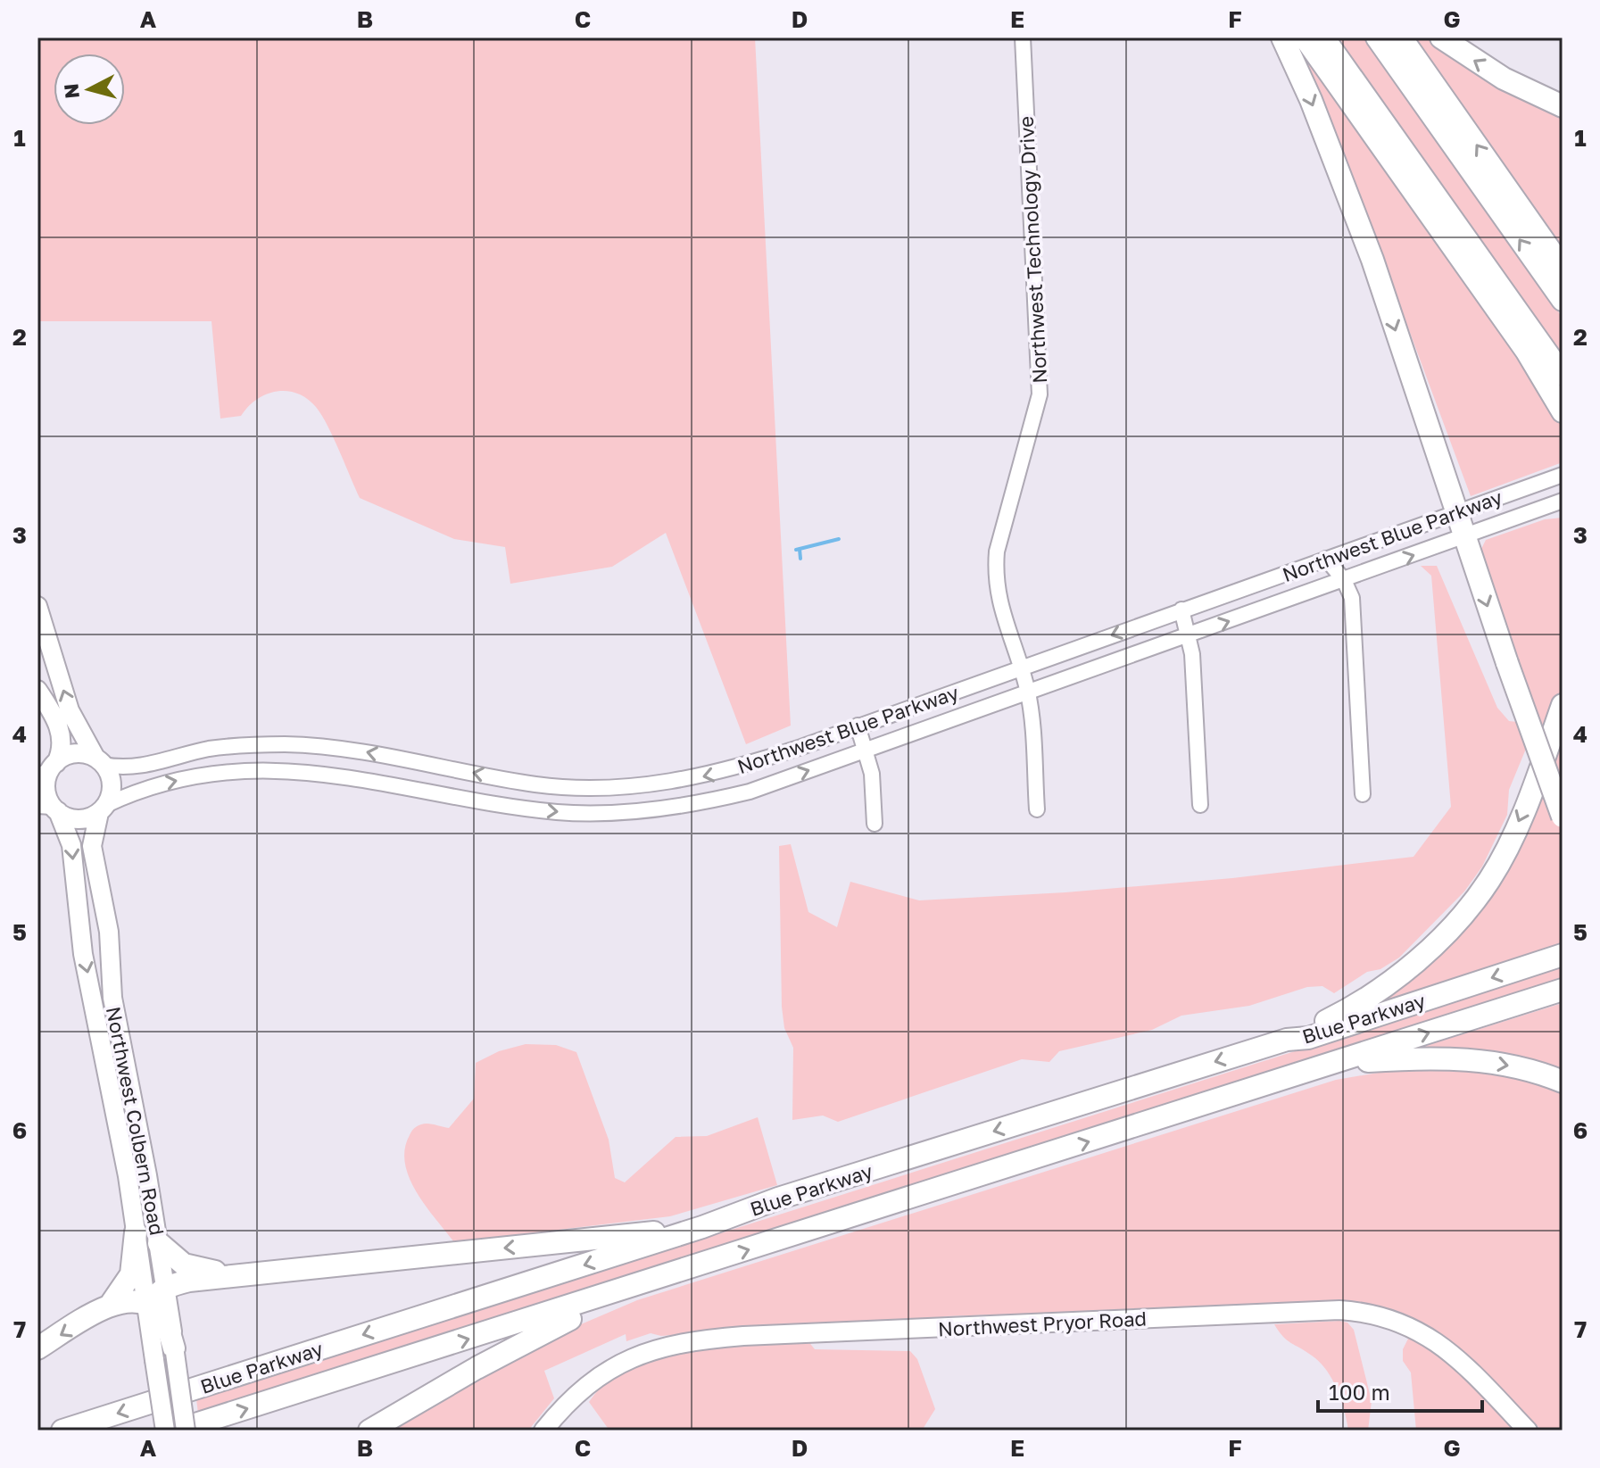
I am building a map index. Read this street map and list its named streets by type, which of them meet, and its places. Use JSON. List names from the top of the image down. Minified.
{"streets":{"highway":["Blue Parkway"],"main road":["Northwest Colbern Road","Northwest Pryor Road"],"street":["Northwest Technology Drive","Northwest Blue Parkway"]},"crossings":[["Northwest Technology Drive","Northwest Blue Parkway"],["Northwest Blue Parkway","Northwest Colbern Road"]],"scale_bar":"100 m","north":"left","grid":{"columns":["A","B","C","D","E","F","G"],"rows":["1","2","3","4","5","6","7"]}}
